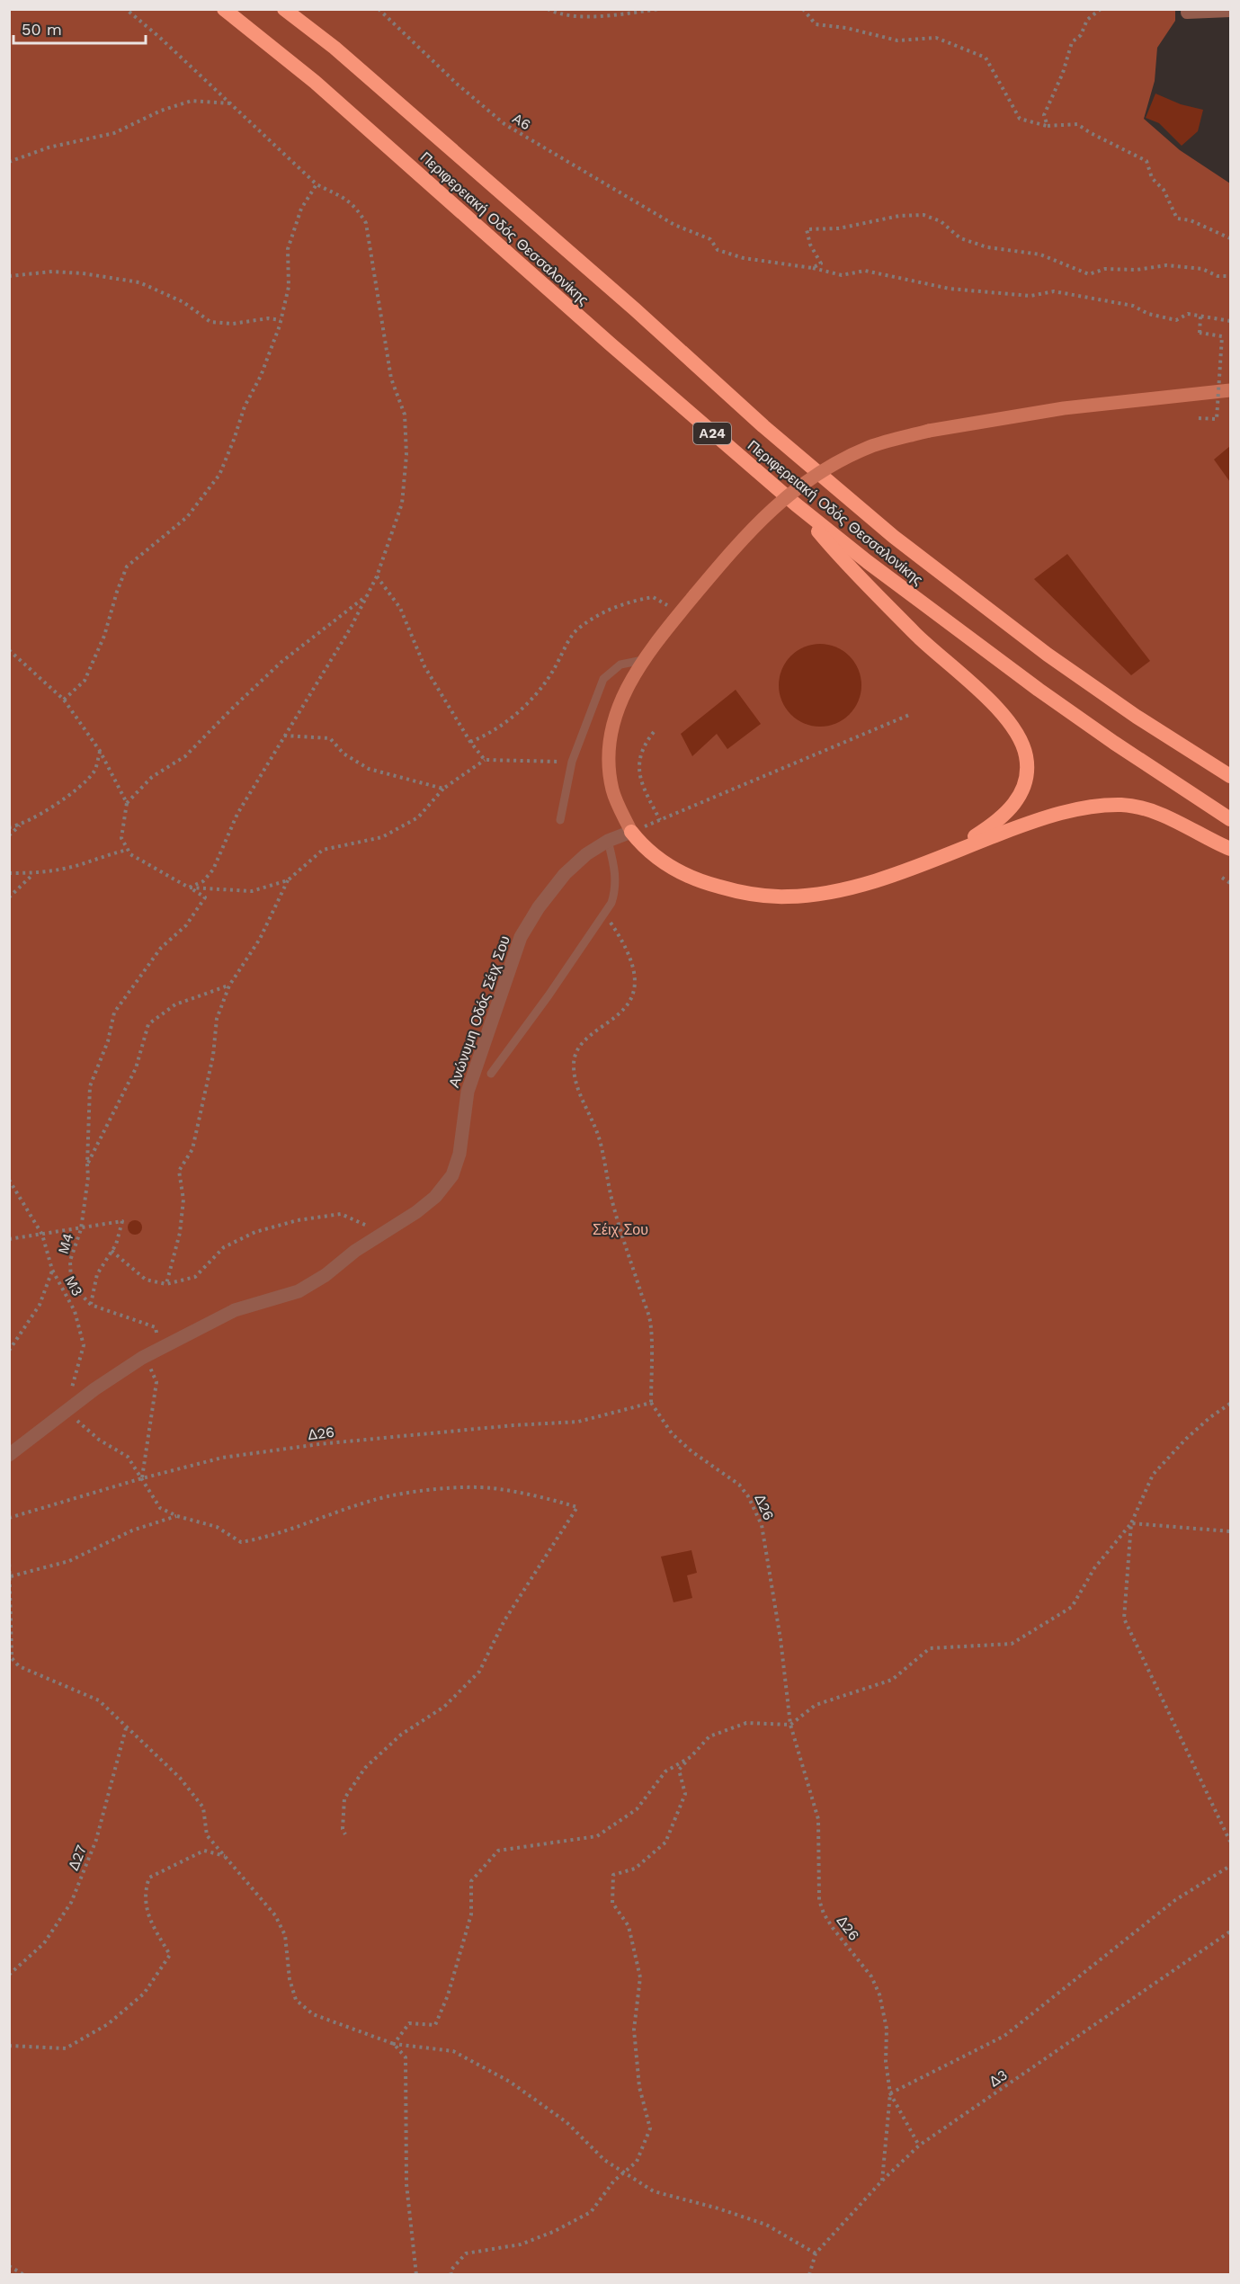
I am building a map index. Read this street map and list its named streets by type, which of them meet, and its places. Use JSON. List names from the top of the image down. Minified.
{"streets":{"highway":["Περιφερειακή Οδός Θεσσαλονίκης","Α24"],"street":["Ανώνυμη Οδός Σέιχ Σου"],"path":["A6","M4","M3","Δ26","Δ27","Δ3"]},"crossings":[["Ανώνυμη Οδός Σέιχ Σου","M4"],["Ανώνυμη Οδός Σέιχ Σου","M3"],["M4","M3"],["Δ26","Δ3"]],"parks":["Σέιχ Σου"],"scale_bar":"50 m"}
